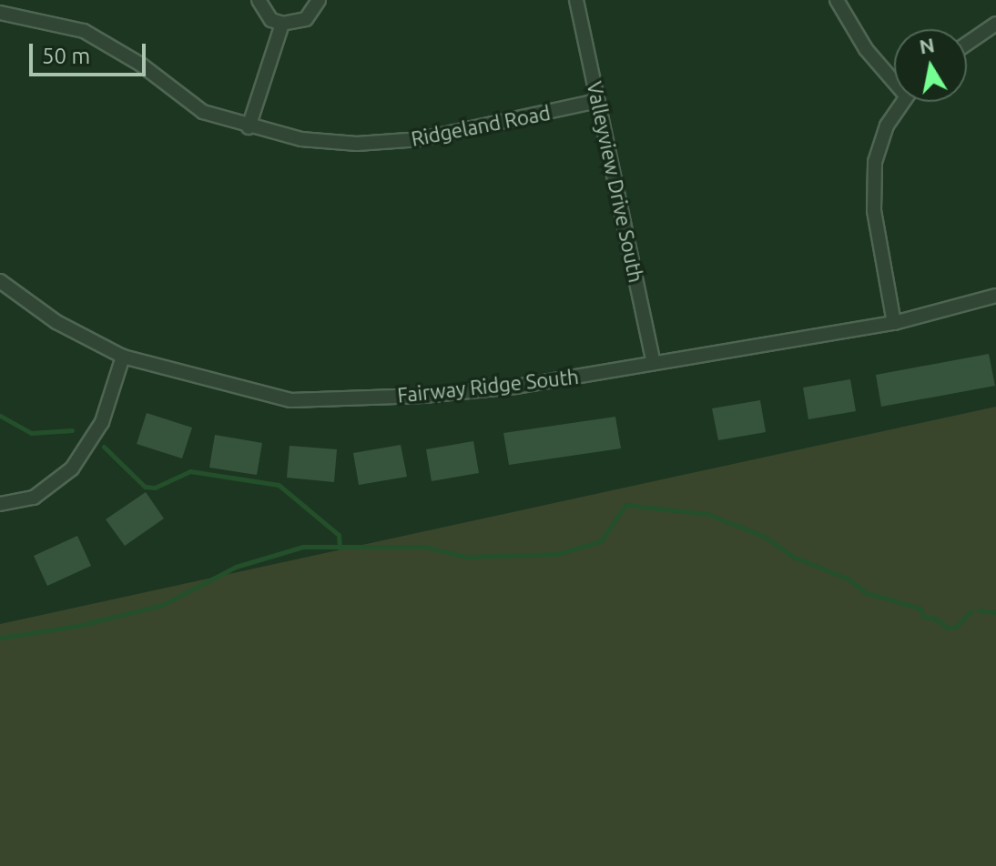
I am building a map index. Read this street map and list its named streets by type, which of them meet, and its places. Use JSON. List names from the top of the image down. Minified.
{"streets":{"street":["Ridgeland Road","Valleyview Drive South","Fairway Ridge South"]},"crossings":[["Ridgeland Road","Valleyview Drive South"],["Valleyview Drive South","Fairway Ridge South"]],"scale_bar":"50 m","north":"top"}
